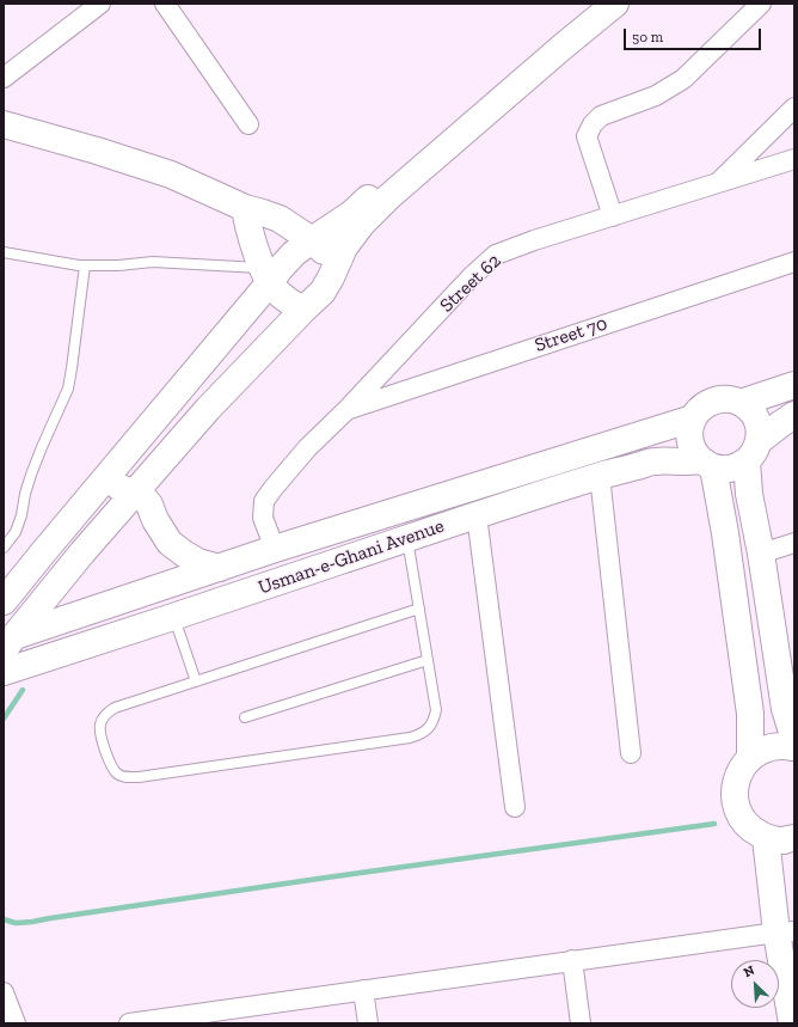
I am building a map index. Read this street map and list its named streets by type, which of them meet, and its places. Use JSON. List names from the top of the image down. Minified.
{"streets":{"street":["Street 62","Street 70","Usman-e-Ghani Avenue"]},"crossings":[["Street 62","Street 70"],["Street 62","Usman-e-Ghani Avenue"]],"scale_bar":"50 m","north":"top left"}
